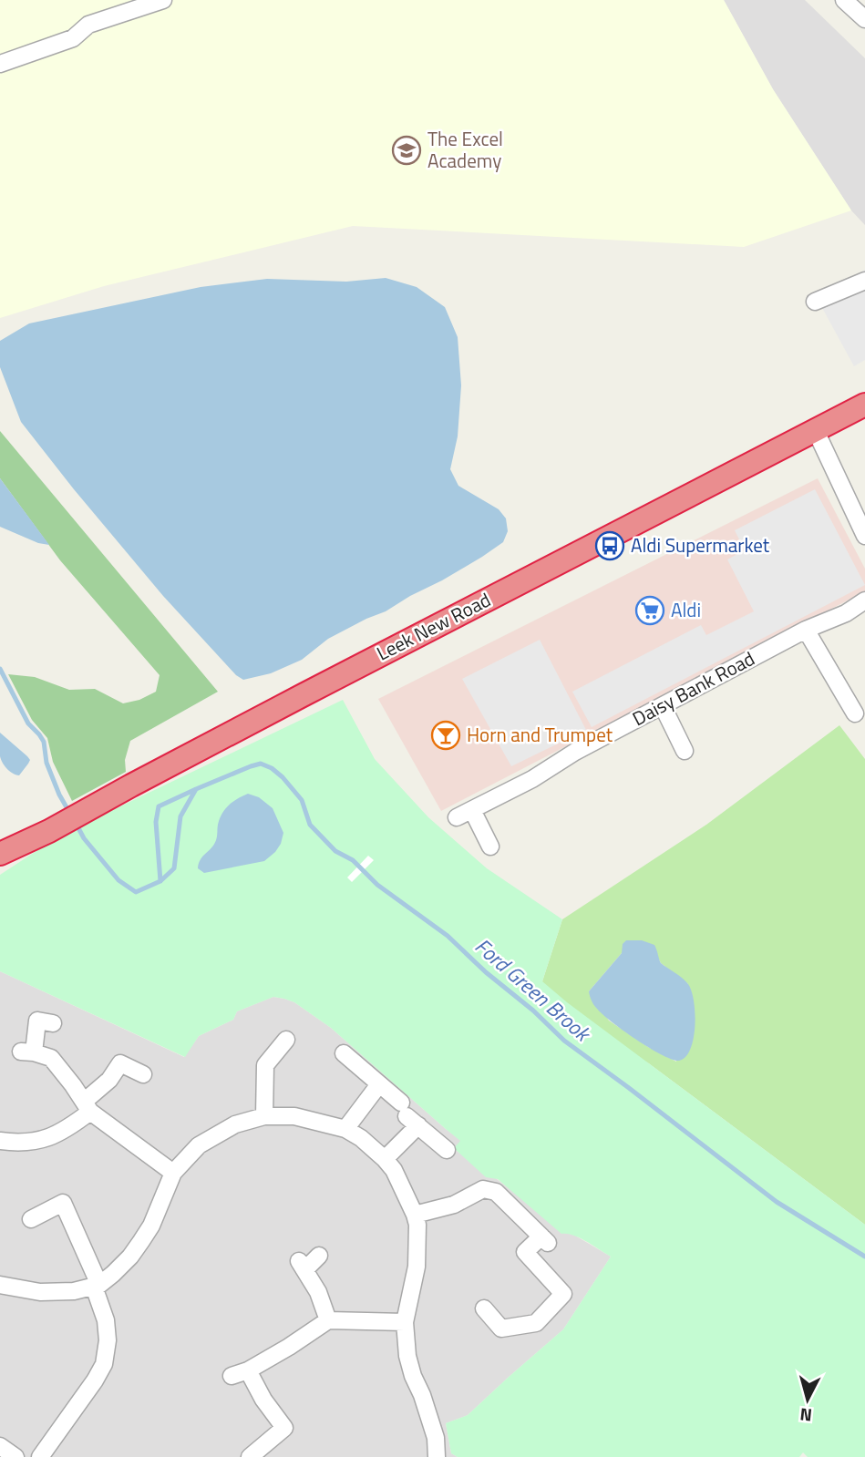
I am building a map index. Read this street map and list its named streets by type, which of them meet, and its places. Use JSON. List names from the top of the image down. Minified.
{"streets":{"highway":["Leek New Road"],"street":["Daisy Bank Road"]},"water":["Ford Green Brook"],"places":{"school or university":["The Excel Academy"],"bus stop":["Aldi Supermarket"],"supermarket":["Aldi"],"bar":["Horn and Trumpet"]},"north":"bottom"}
